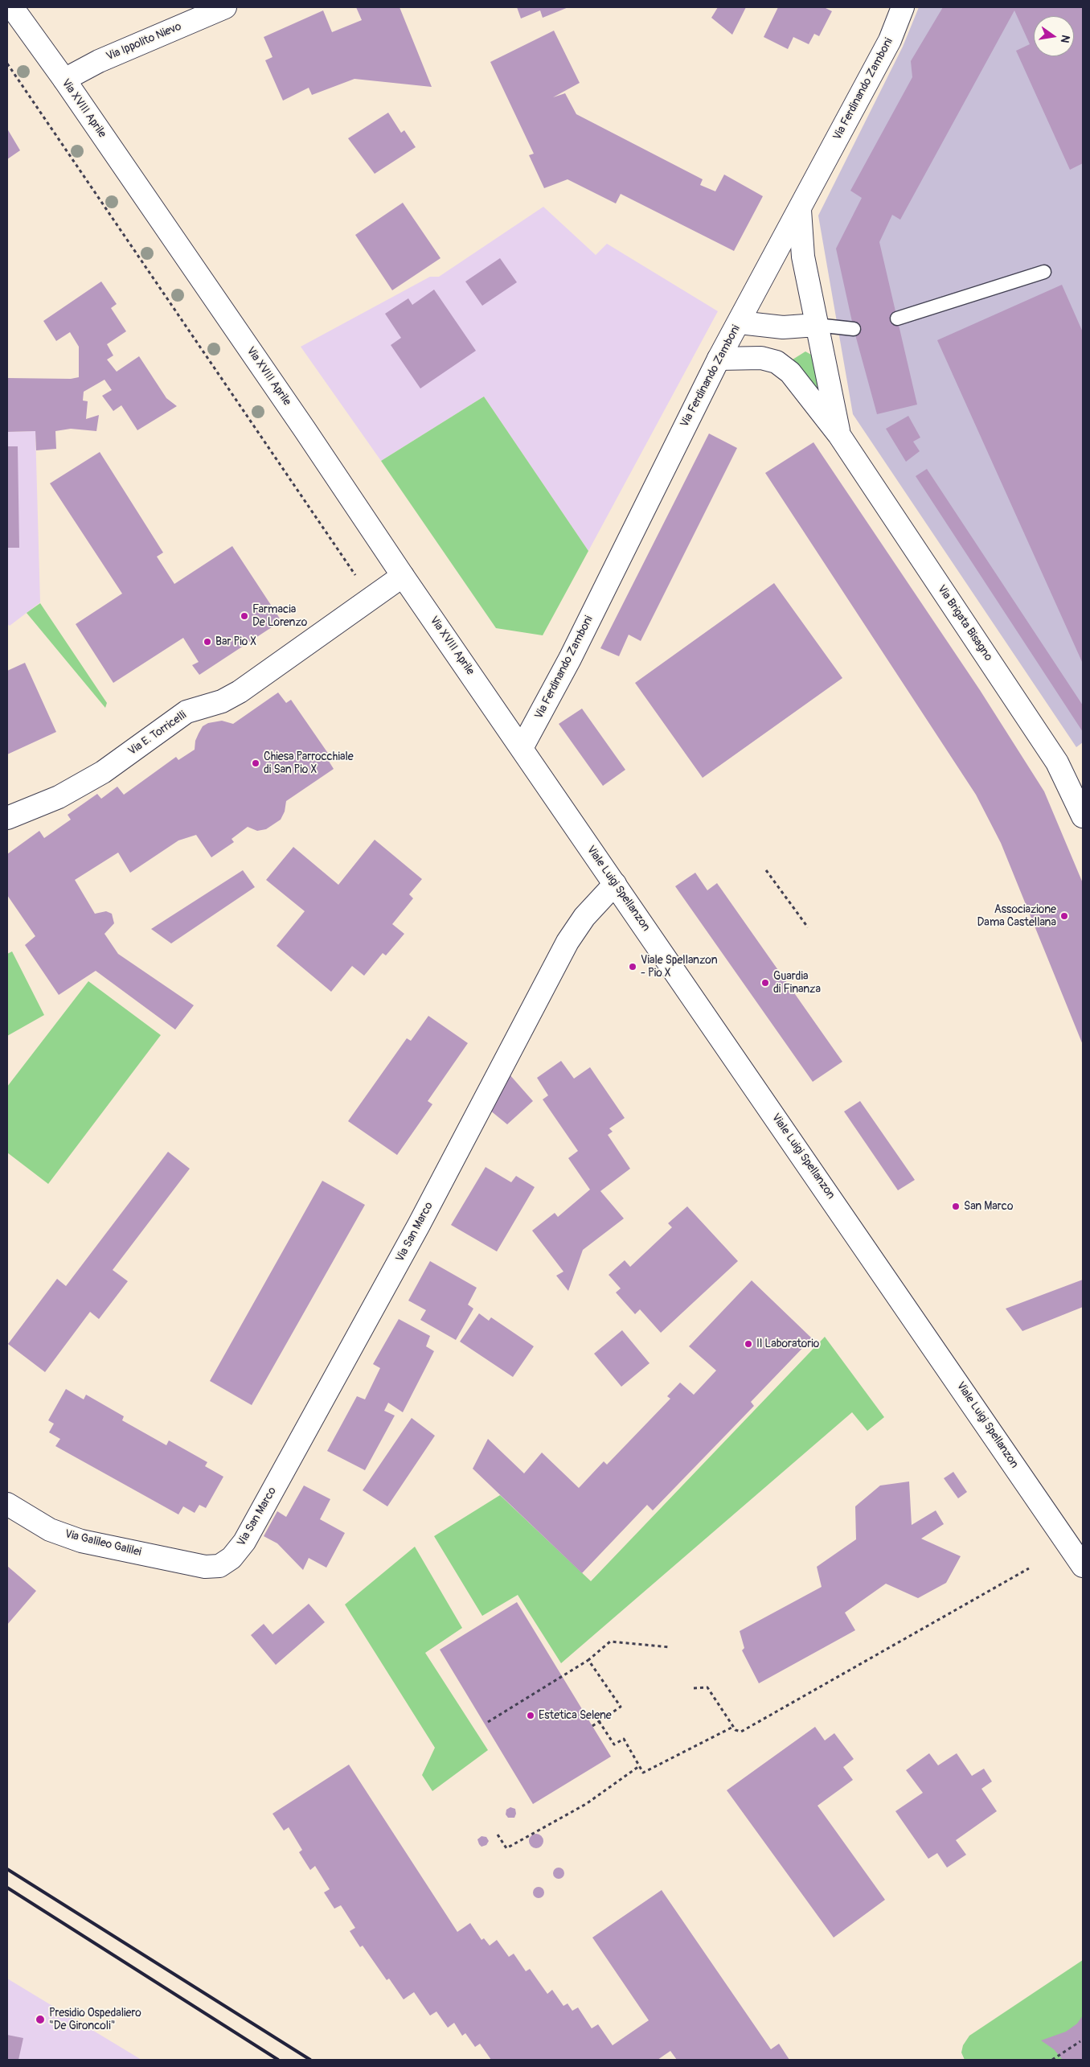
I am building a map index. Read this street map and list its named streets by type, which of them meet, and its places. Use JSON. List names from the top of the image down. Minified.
{"streets":{"street":["Via Ippolito Nievo","Via Ferdinando Zamboni","Via XVIII Aprile","Via Brigata Bisagno","Via E. Torricelli","Viale Luigi Spellanzon","Via San Marco","Via Galileo Galilei"]},"crossings":[["Via Ippolito Nievo","Via XVIII Aprile"],["Via Ferdinando Zamboni","Via XVIII Aprile"],["Via Ferdinando Zamboni","Via Brigata Bisagno"],["Via Ferdinando Zamboni","Viale Luigi Spellanzon"],["Via XVIII Aprile","Via E. Torricelli"],["Via XVIII Aprile","Viale Luigi Spellanzon"],["Viale Luigi Spellanzon","Via San Marco"],["Via San Marco","Via Galileo Galilei"]],"places":["Farmacia De Lorenzo","Bar Pio X","Chiesa Parrocchiale di San Pio X","Associazione Dama Castellana","Viale Spellanzon - Pio X","Guardia di Finanza","San Marco","Il Laboratorio","Estetica Selene","Presidio Ospedaliero \"De Gironcoli\""],"north":"right"}
